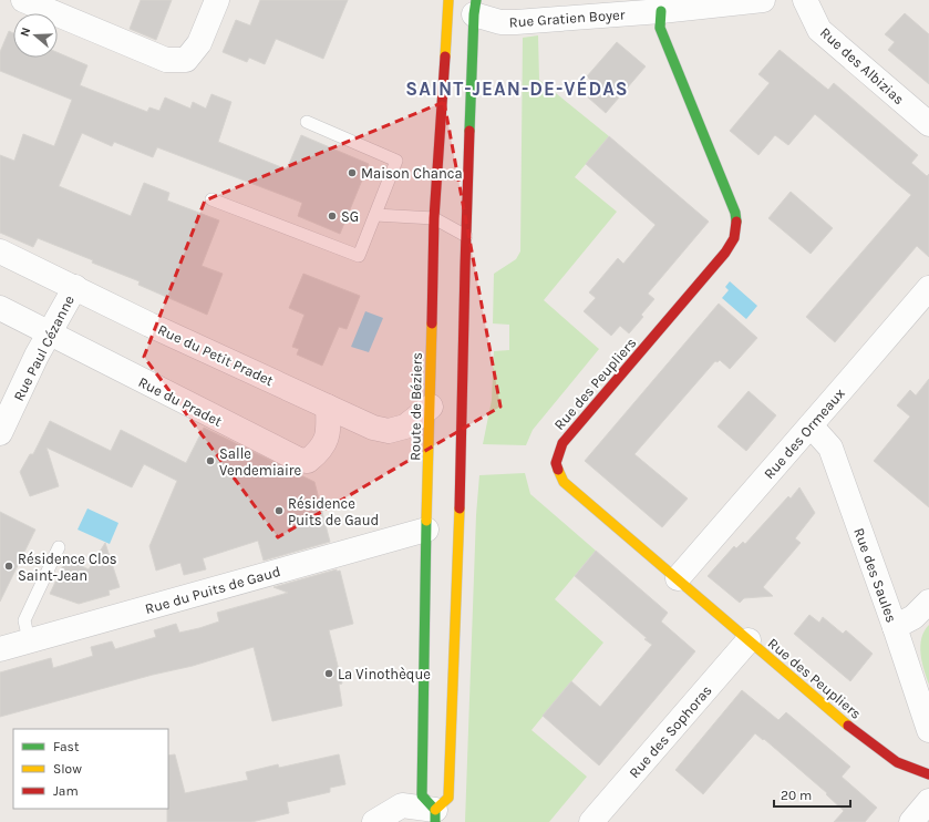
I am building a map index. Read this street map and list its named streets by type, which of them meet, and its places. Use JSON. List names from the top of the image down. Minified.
{"streets":{"main road":["Rue des Peupliers","Route de Béziers"],"street":["Rue Gratien Boyer","Rue des Albizias","Rue Paul Cézanne","Rue du Petit Pradet","Rue du Pradet","Rue des Ormeaux","Rue des Saules","Rue du Puits de Gaud","Rue des Sophoras"]},"crossings":[["Rue Gratien Boyer","Rue des Peupliers"],["Rue Paul Cézanne","Rue du Petit Pradet"],["Rue Paul Cézanne","Rue du Pradet"],["Rue du Petit Pradet","Rue du Pradet"],["Rue du Petit Pradet","Route de Béziers"],["Rue des Peupliers","Rue des Ormeaux"],["Rue des Peupliers","Rue des Sophoras"],["Route de Béziers","Rue du Puits de Gaud"],["Rue des Ormeaux","Rue des Saules"]],"districts":["SAINT-JEAN-DE-VÉDAS"],"places":["Maison Chanca","SG","Salle Vendemiaire","Résidence Puits de Gaud","Résidence Clos Saint-Jean","La Vinothèque"],"legend":["Fast","Slow","Jam"],"scale_bar":"20 m","north":"left"}
